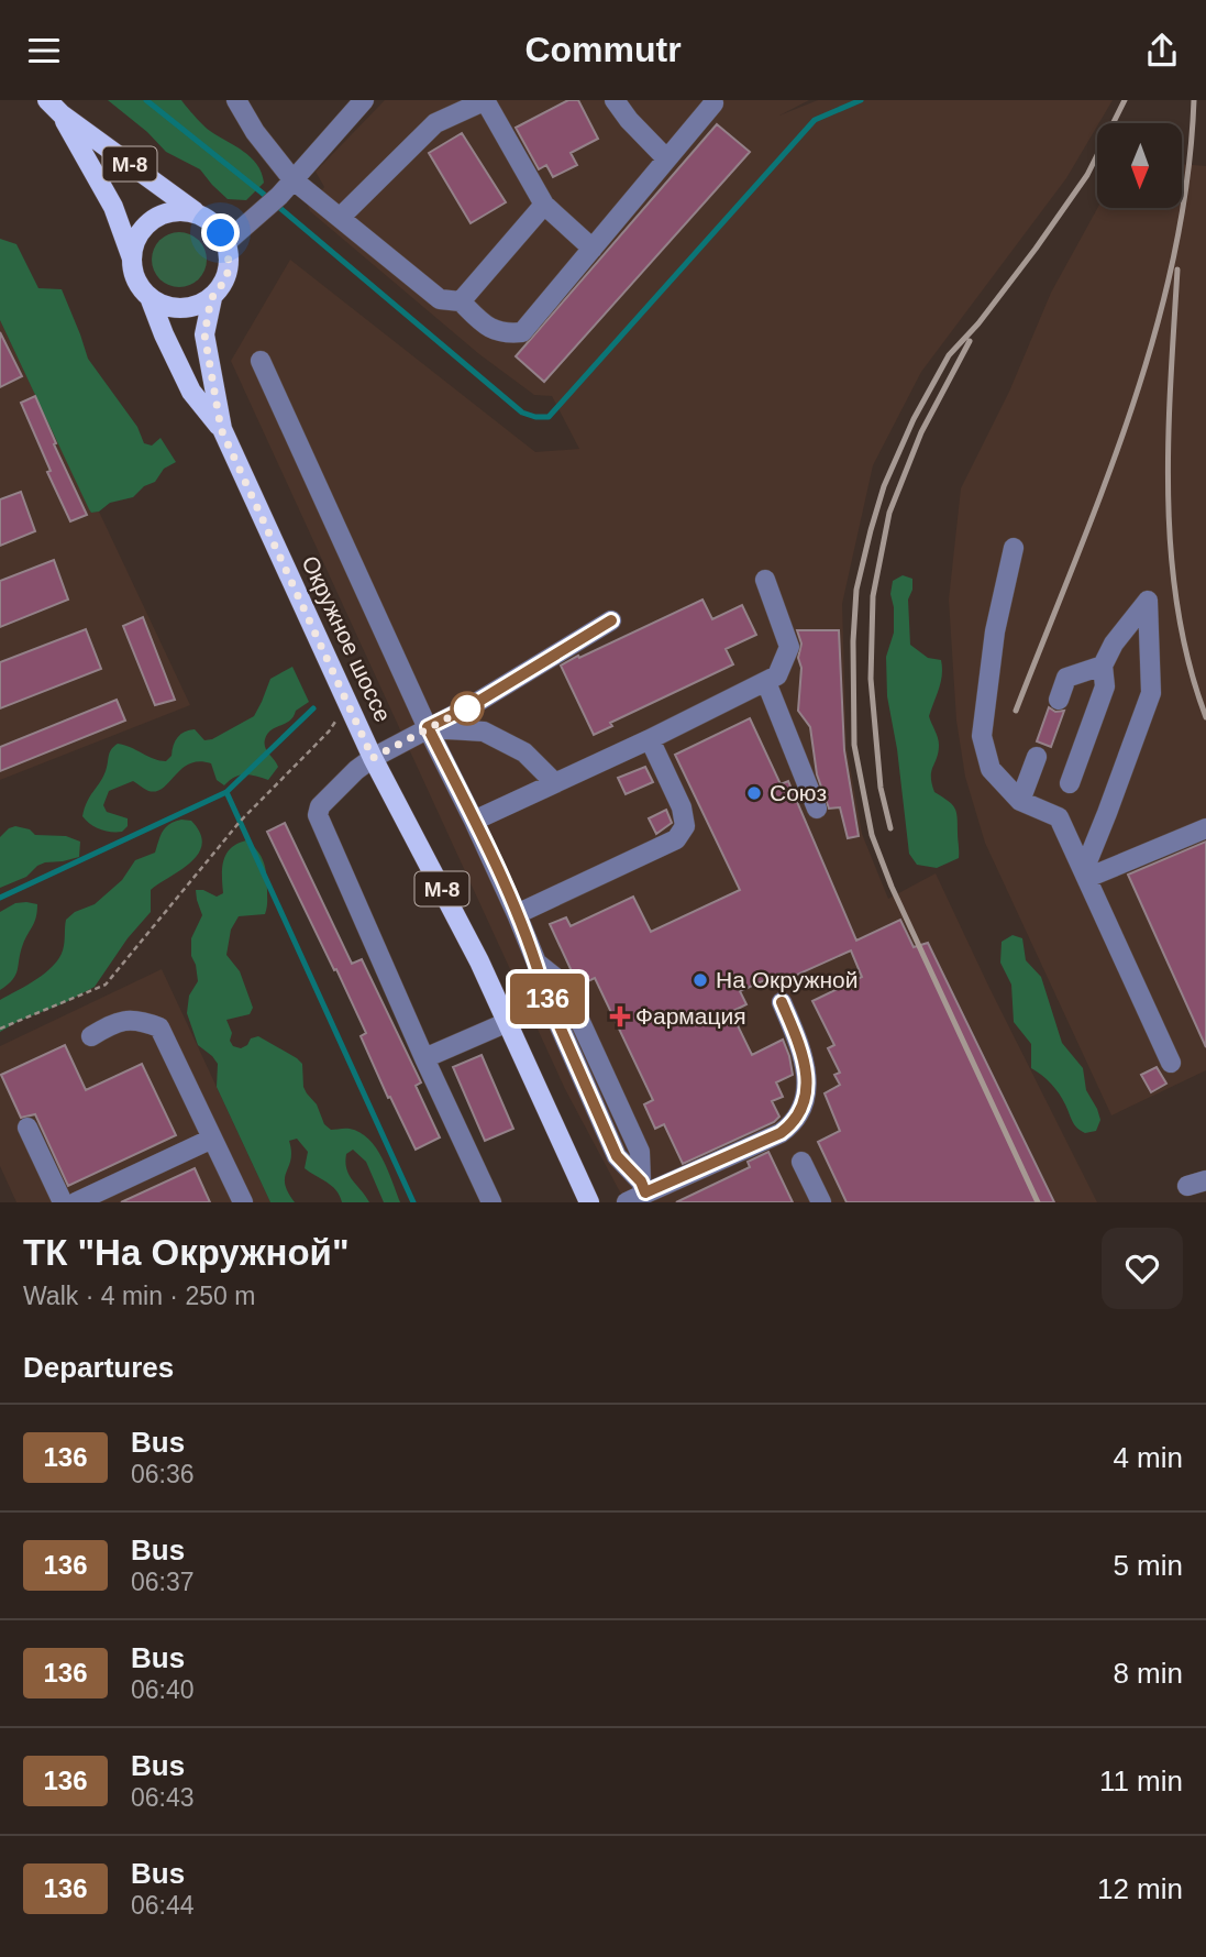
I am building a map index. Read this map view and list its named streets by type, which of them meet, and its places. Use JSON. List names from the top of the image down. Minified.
{"streets":{"main road":["М-8","Окружное шоссе"]},"crossings":[["М-8","Окружное шоссе"]],"places":{"other":["Союз","На Окружной"],"health":["Фармация"]},"lines":["bus line 136"],"north":"bottom","page":{"header":"Commutr","on_map":"136","heading":[["ТК \"На Окружной\"","Walk · 4 min · 250 m"],"Departures"],"list":[{"mark":"136","name":"Bus","note":"06:36","value":"4 min"},{"mark":"136","name":"Bus","note":"06:37","value":"5 min"},{"mark":"136","name":"Bus","note":"06:40","value":"8 min"},{"mark":"136","name":"Bus","note":"06:43","value":"11 min"},{"mark":"136","name":"Bus","note":"06:44","value":"12 min"}]}}
